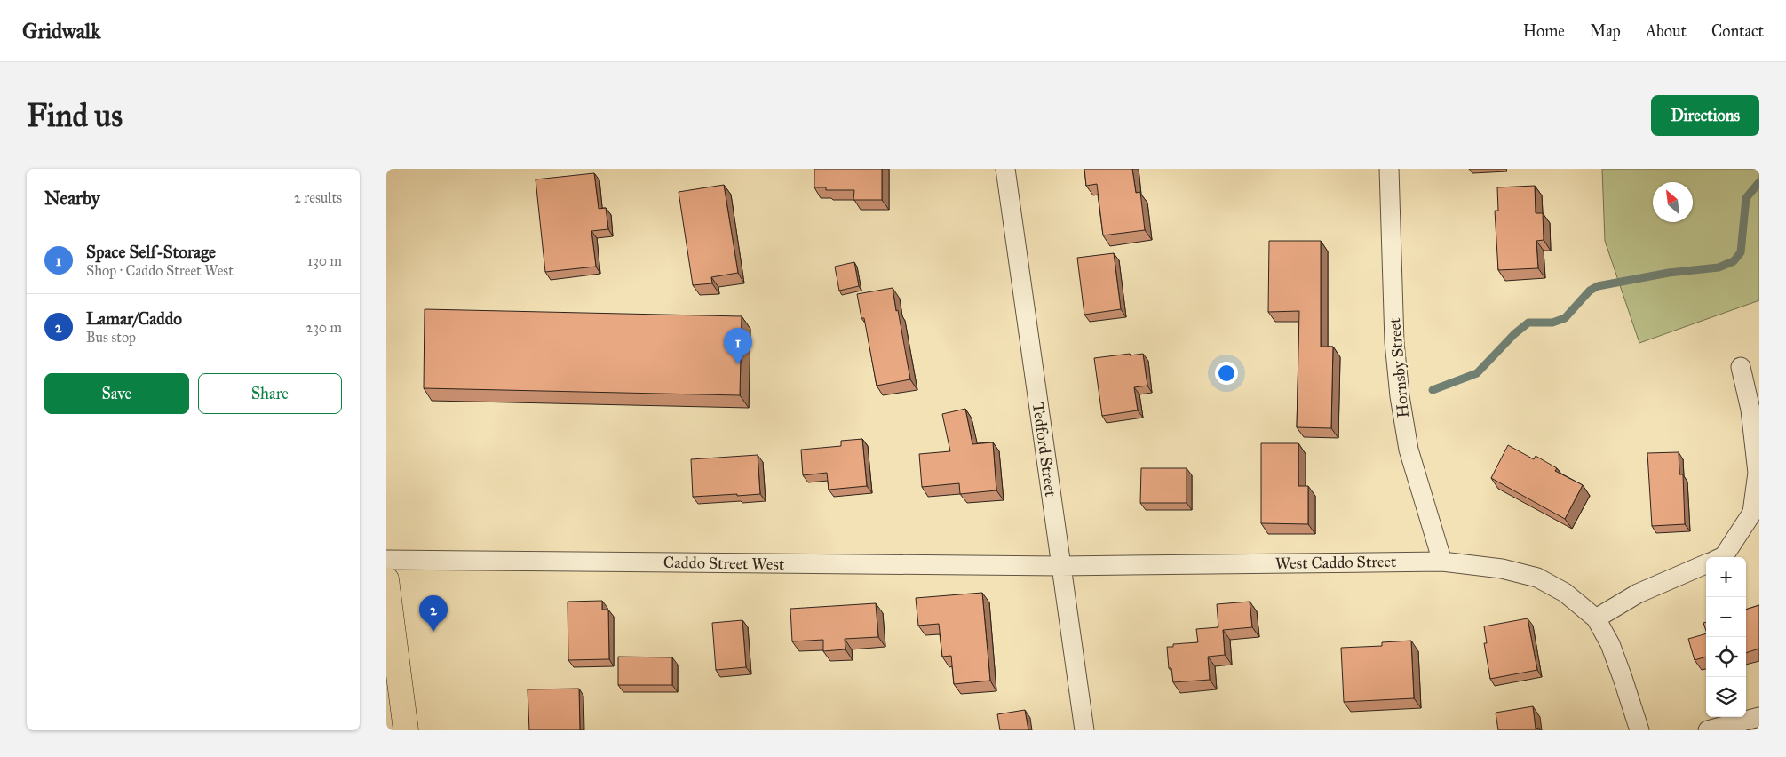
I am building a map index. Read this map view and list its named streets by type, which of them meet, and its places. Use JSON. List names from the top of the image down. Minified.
{"streets":{"street":["Hornsby Street","Tedford Street","West Caddo Street","Caddo Street West"]},"crossings":[["Hornsby Street","West Caddo Street"],["Tedford Street","West Caddo Street"],["Tedford Street","Caddo Street West"],["West Caddo Street","Caddo Street West"]],"north":"top left","page":{"header":"Gridwalk","nav":["Home","Map","About","Contact"],"buttons":["Directions",["Save","Share"]],"title":"Find us","heading":["Nearby","2 results"],"list":[{"mark":"1","name":"Space Self-Storage","note":"Shop · Caddo Street West","value":"130 m"},{"mark":"2","name":"Lamar/Caddo","note":"Bus stop","value":"230 m"}],"pins":["1","2"],"map_buttons":["+","−"]}}
